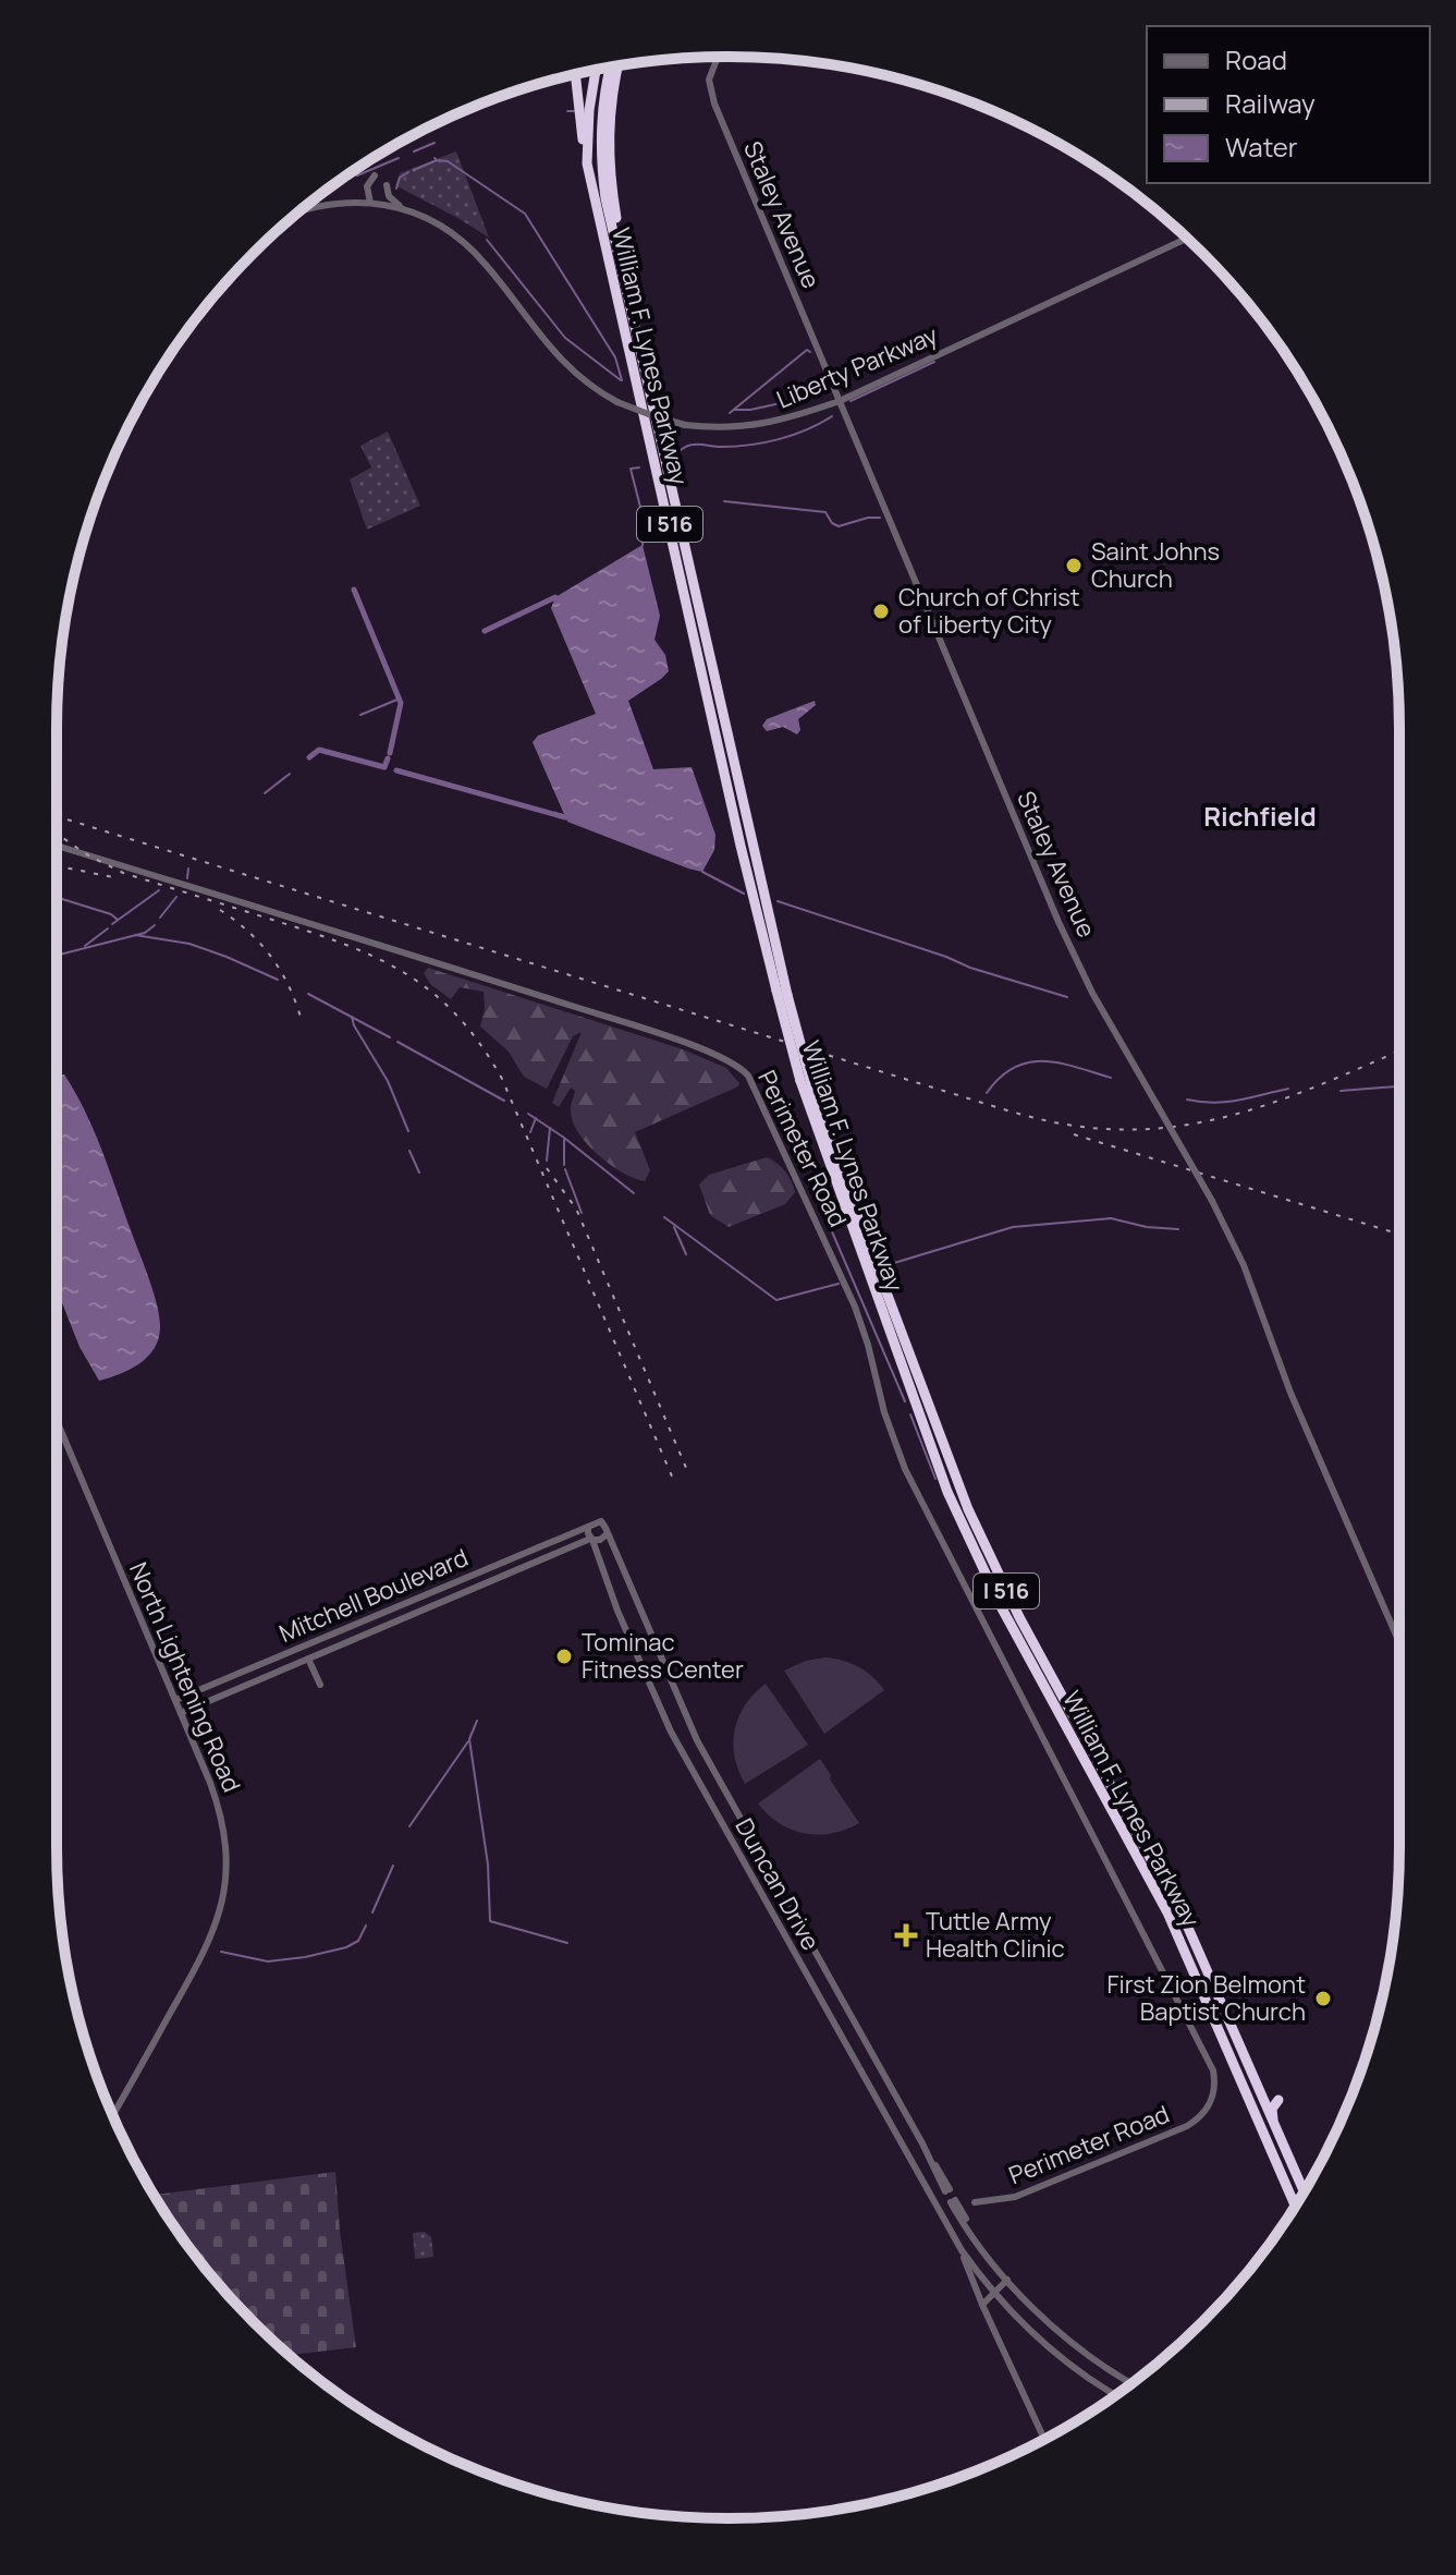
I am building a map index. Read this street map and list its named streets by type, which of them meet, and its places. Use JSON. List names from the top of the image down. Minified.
{"streets":{"highway":["William F. Lynes Parkway","I 516"],"street":["Staley Avenue","Liberty Parkway","Perimeter Road","Mitchell Boulevard","North Lightening Road","Duncan Drive"]},"crossings":[["Staley Avenue","Liberty Parkway"],["Mitchell Boulevard","North Lightening Road"],["Mitchell Boulevard","Duncan Drive"]],"districts":["Richfield"],"places":{"other":["Saint Johns Church","Church of Christ of Liberty City","Tominac Fitness Center","First Zion Belmont Baptist Church"],"health":["Tuttle Army Health Clinic"]},"legend":["Road","Railway","Water"]}
